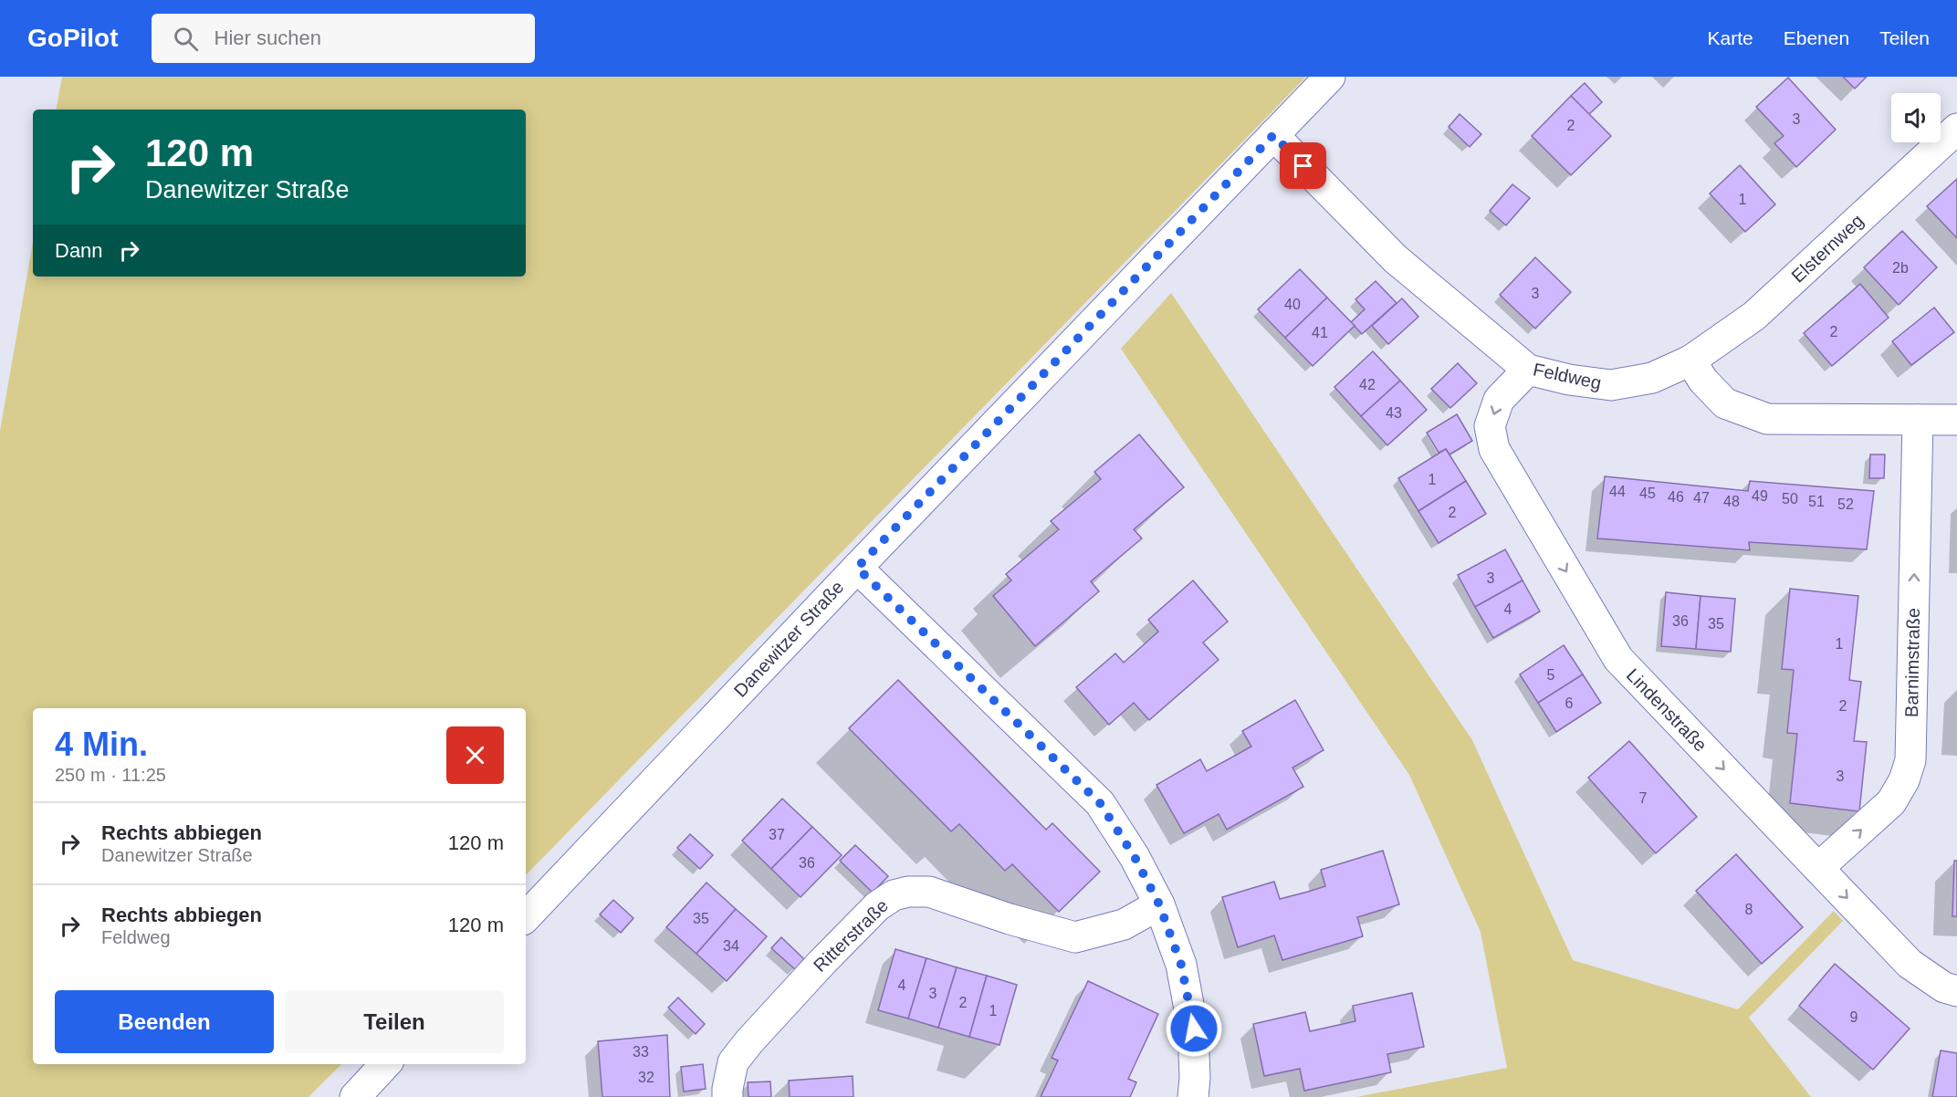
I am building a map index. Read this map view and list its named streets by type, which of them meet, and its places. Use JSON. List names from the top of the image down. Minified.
{"streets":{"street":["Elsternweg","Feldweg","Danewitzer Straße","Barnimstraße","Lindenstraße","Ritterstraße"]},"crossings":[["Elsternweg","Feldweg"],["Feldweg","Danewitzer Straße"],["Feldweg","Lindenstraße"],["Barnimstraße","Lindenstraße"]],"one_way":["Barnimstraße","Lindenstraße"],"house_numbers":["3","2","1","2b","3","40","2","41","42","43","1","44","45","49","46","47","50","48","51","52","2","3","4","36","35","1","5","6","2","3","7","37","36","8","35","34","4","3","2","1","9","33","32"],"page":{"header":"GoPilot","search":"Hier suchen","nav":["Karte","Ebenen","Teilen"],"turn":["120 m","Danewitzer Straße"],"then":"Dann","heading":["4 Min.","250 m · 11:25"],"list":[{"name":"Rechts abbiegen","note":"Danewitzer Straße","value":"120 m"},{"name":"Rechts abbiegen","note":"Feldweg","value":"120 m"}],"buttons":["Beenden","Teilen"]}}
